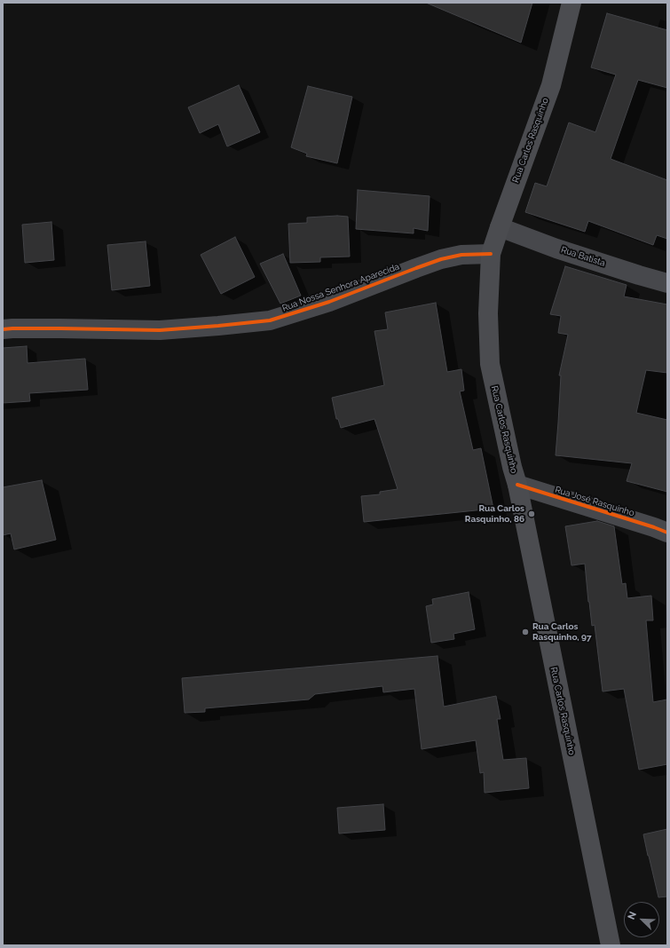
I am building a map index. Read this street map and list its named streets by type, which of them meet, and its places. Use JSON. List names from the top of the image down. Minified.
{"streets":{"main road":["Rua Carlos Rasquinho"],"street":["Rua Batista","Rua Nossa Senhora Aparecida","Rua José Rasquinho"]},"crossings":[["Rua Carlos Rasquinho","Rua Batista"],["Rua Carlos Rasquinho","Rua Nossa Senhora Aparecida"],["Rua Carlos Rasquinho","Rua José Rasquinho"]],"places":["Rua Carlos Rasquinho, 86","Rua Carlos Rasquinho, 97"],"north":"top left"}
